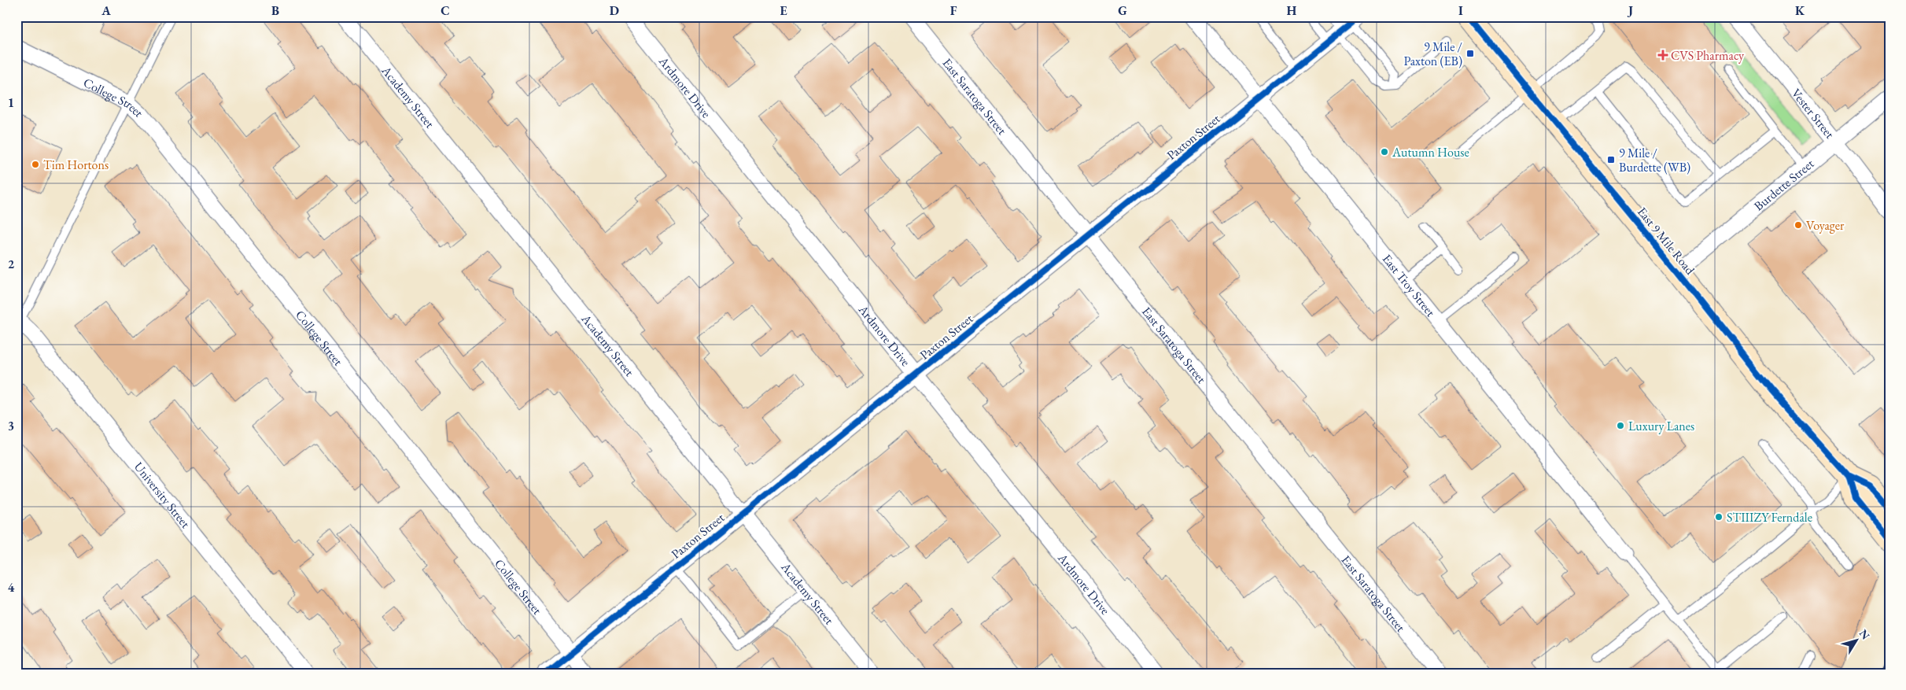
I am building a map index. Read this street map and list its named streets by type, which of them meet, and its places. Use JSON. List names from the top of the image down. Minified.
{"streets":{"main road":["East 9 Mile Road"],"street":["Ardmore Drive","Academy Street","East Saratoga Street","College Street","Vester Street","Paxton Street","Burdette Street","East Troy Street","University Street"]},"crossings":[["Ardmore Drive","Paxton Street"],["Academy Street","Paxton Street"],["East Saratoga Street","Paxton Street"],["College Street","Paxton Street"],["Vester Street","Burdette Street"],["Paxton Street","East Troy Street"],["Burdette Street","East 9 Mile Road"]],"places":{"transit":["9 Mile / Paxton (EB)","9 Mile / Burdette (WB)"],"health":["CVS Pharmacy"],"other":["Autumn House","Tim Hortons","Voyager","Luxury Lanes","STIIIZY Ferndale"]},"north":"top right","grid":{"columns":["A","B","C","D","E","F","G","H","I","J","K"],"rows":["1","2","3","4"]}}
